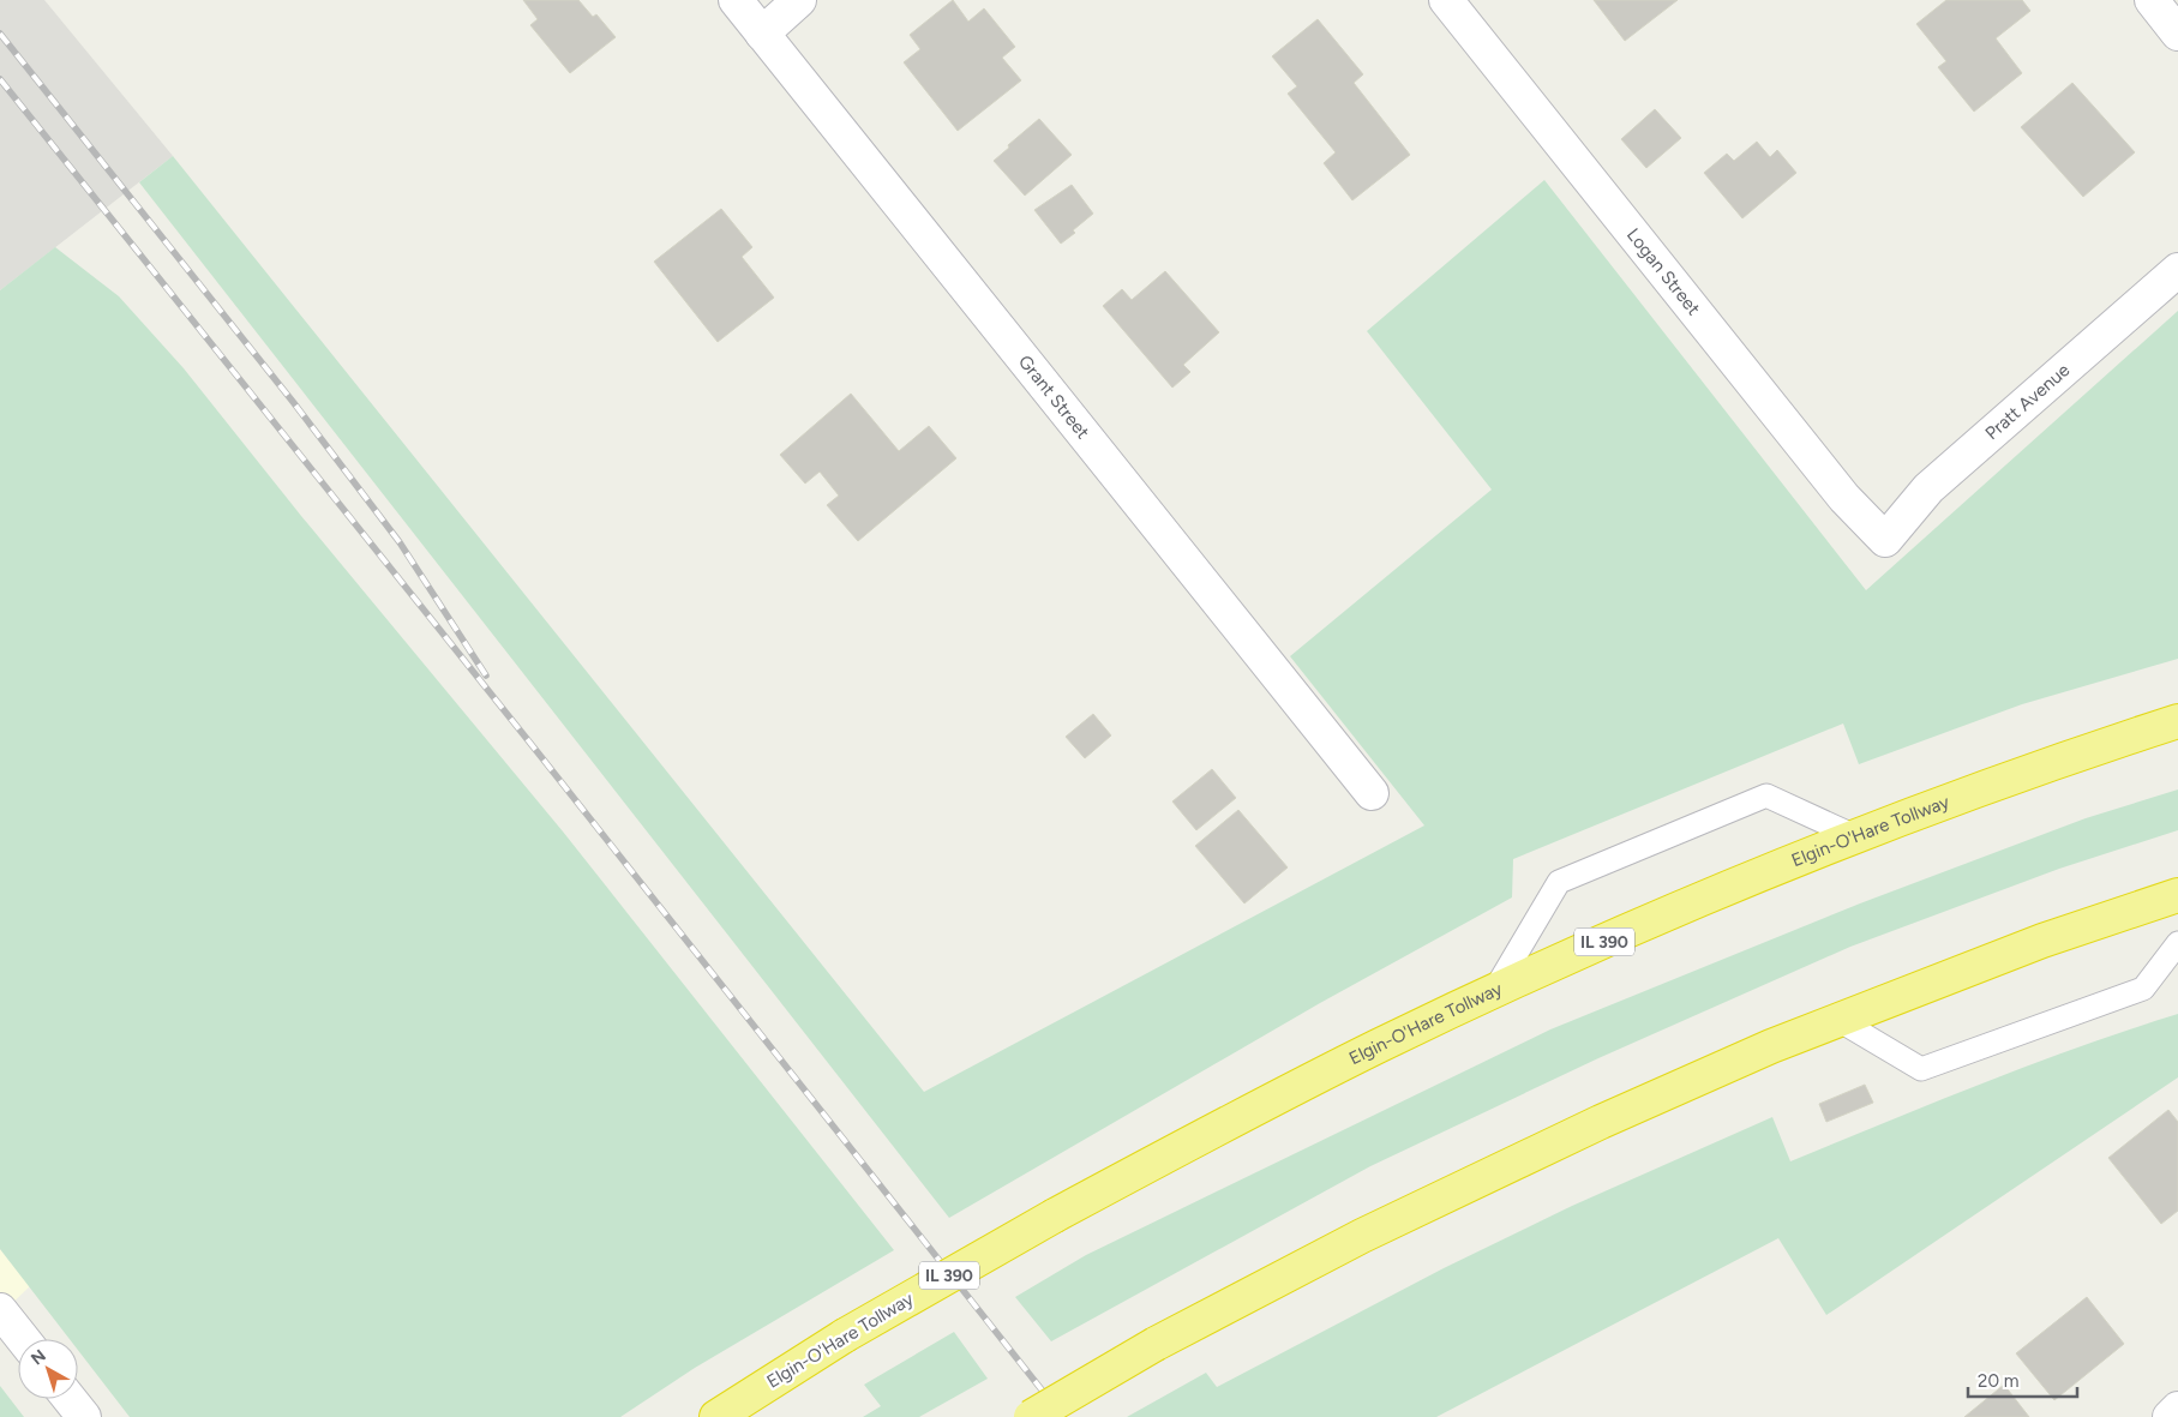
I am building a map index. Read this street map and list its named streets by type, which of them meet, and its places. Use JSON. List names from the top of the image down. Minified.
{"streets":{"highway":["Elgin-O'Hare Tollway","IL 390"],"street":["Logan Street","Grant Street","Pratt Avenue"]},"crossings":[["Logan Street","Pratt Avenue"]],"scale_bar":"20 m","north":"top left"}
